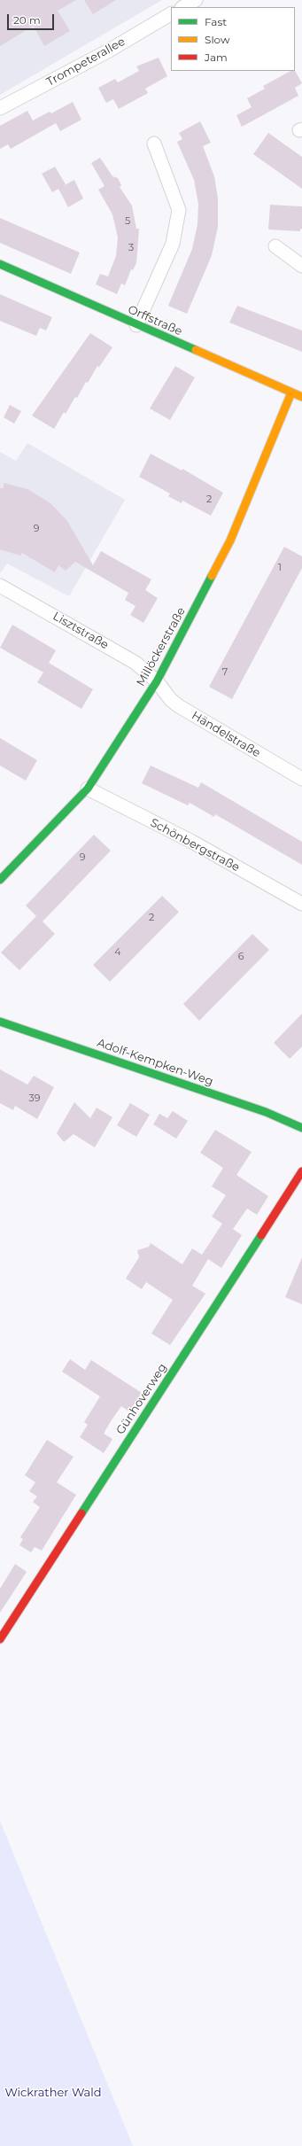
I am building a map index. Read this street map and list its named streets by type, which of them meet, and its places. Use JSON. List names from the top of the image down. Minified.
{"streets":{"street":["Trompeterallee","Orffstraße","Lisztstraße","Millöckerstraße","Händelstraße","Schönbergstraße","Adolf-Kempken-Weg","Günhoverweg"]},"crossings":[["Orffstraße","Millöckerstraße"],["Lisztstraße","Millöckerstraße"],["Lisztstraße","Händelstraße"],["Millöckerstraße","Händelstraße"],["Millöckerstraße","Schönbergstraße"]],"parks":["Wickrather Wald"],"house_numbers":["5","3","2","9","1","7","9","2","4","6","39"],"legend":["Fast","Slow","Jam"],"scale_bar":"20 m"}
